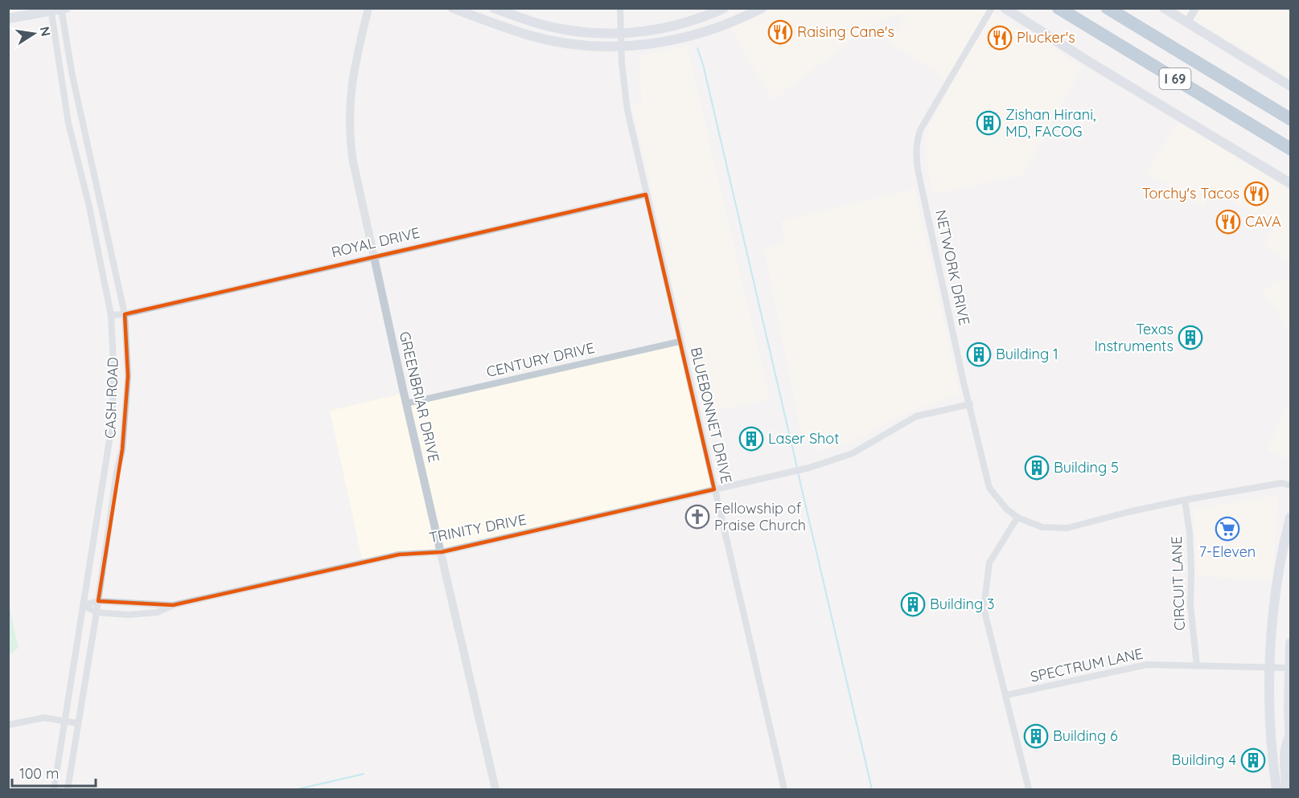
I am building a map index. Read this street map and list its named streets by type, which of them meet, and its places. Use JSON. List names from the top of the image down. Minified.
{"streets":{"highway":["I 69"],"street":["ROYAL DRIVE","NETWORK DRIVE","CENTURY DRIVE","GREENBRIAR DRIVE","CASH ROAD","BLUEBONNET DRIVE","TRINITY DRIVE","CIRCUIT LANE","SPECTRUM LANE"]},"crossings":[["ROYAL DRIVE","GREENBRIAR DRIVE"],["ROYAL DRIVE","CASH ROAD"],["ROYAL DRIVE","BLUEBONNET DRIVE"],["NETWORK DRIVE","TRINITY DRIVE"],["NETWORK DRIVE","CIRCUIT LANE"],["CENTURY DRIVE","GREENBRIAR DRIVE"],["CENTURY DRIVE","BLUEBONNET DRIVE"],["GREENBRIAR DRIVE","TRINITY DRIVE"],["CASH ROAD","TRINITY DRIVE"],["BLUEBONNET DRIVE","TRINITY DRIVE"],["CIRCUIT LANE","SPECTRUM LANE"]],"places":{"restaurant":["Raising Cane's","Plucker's","Torchy's Tacos","CAVA"],"building":["Zishan Hirani, MD, FACOG","Texas Instruments","Building 1","Laser Shot","Building 5","Building 3","Building 6","Building 4"],"church":["Fellowship of Praise Church"],"supermarket":["7-Eleven"]},"scale_bar":"100 m","north":"right"}
